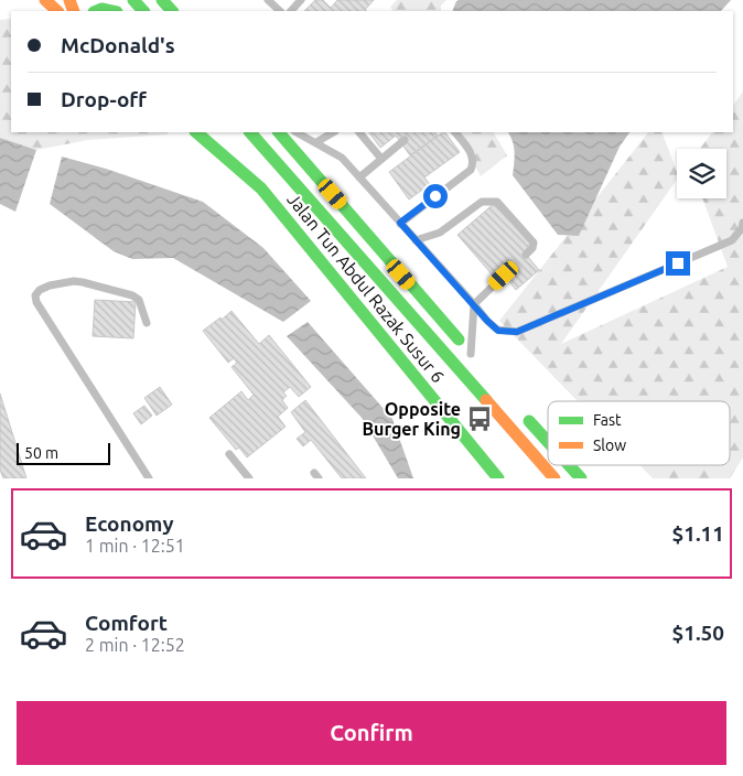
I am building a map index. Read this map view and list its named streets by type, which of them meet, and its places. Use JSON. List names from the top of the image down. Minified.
{"streets":{"main road":["Jalan Tun Abdul Razak Susur 6"]},"places":{"bus stop":["Opposite Burger King"]},"legend":["Fast","Slow"],"scale_bar":"50 m","page":{"banner":["McDonald's","Drop-off"],"scale":"50 m","list":[{"name":"Economy","note":"1 min · 12:51","value":"$1.11"},{"name":"Comfort","note":"2 min · 12:52","value":"$1.50"}],"buttons":"Confirm"}}
